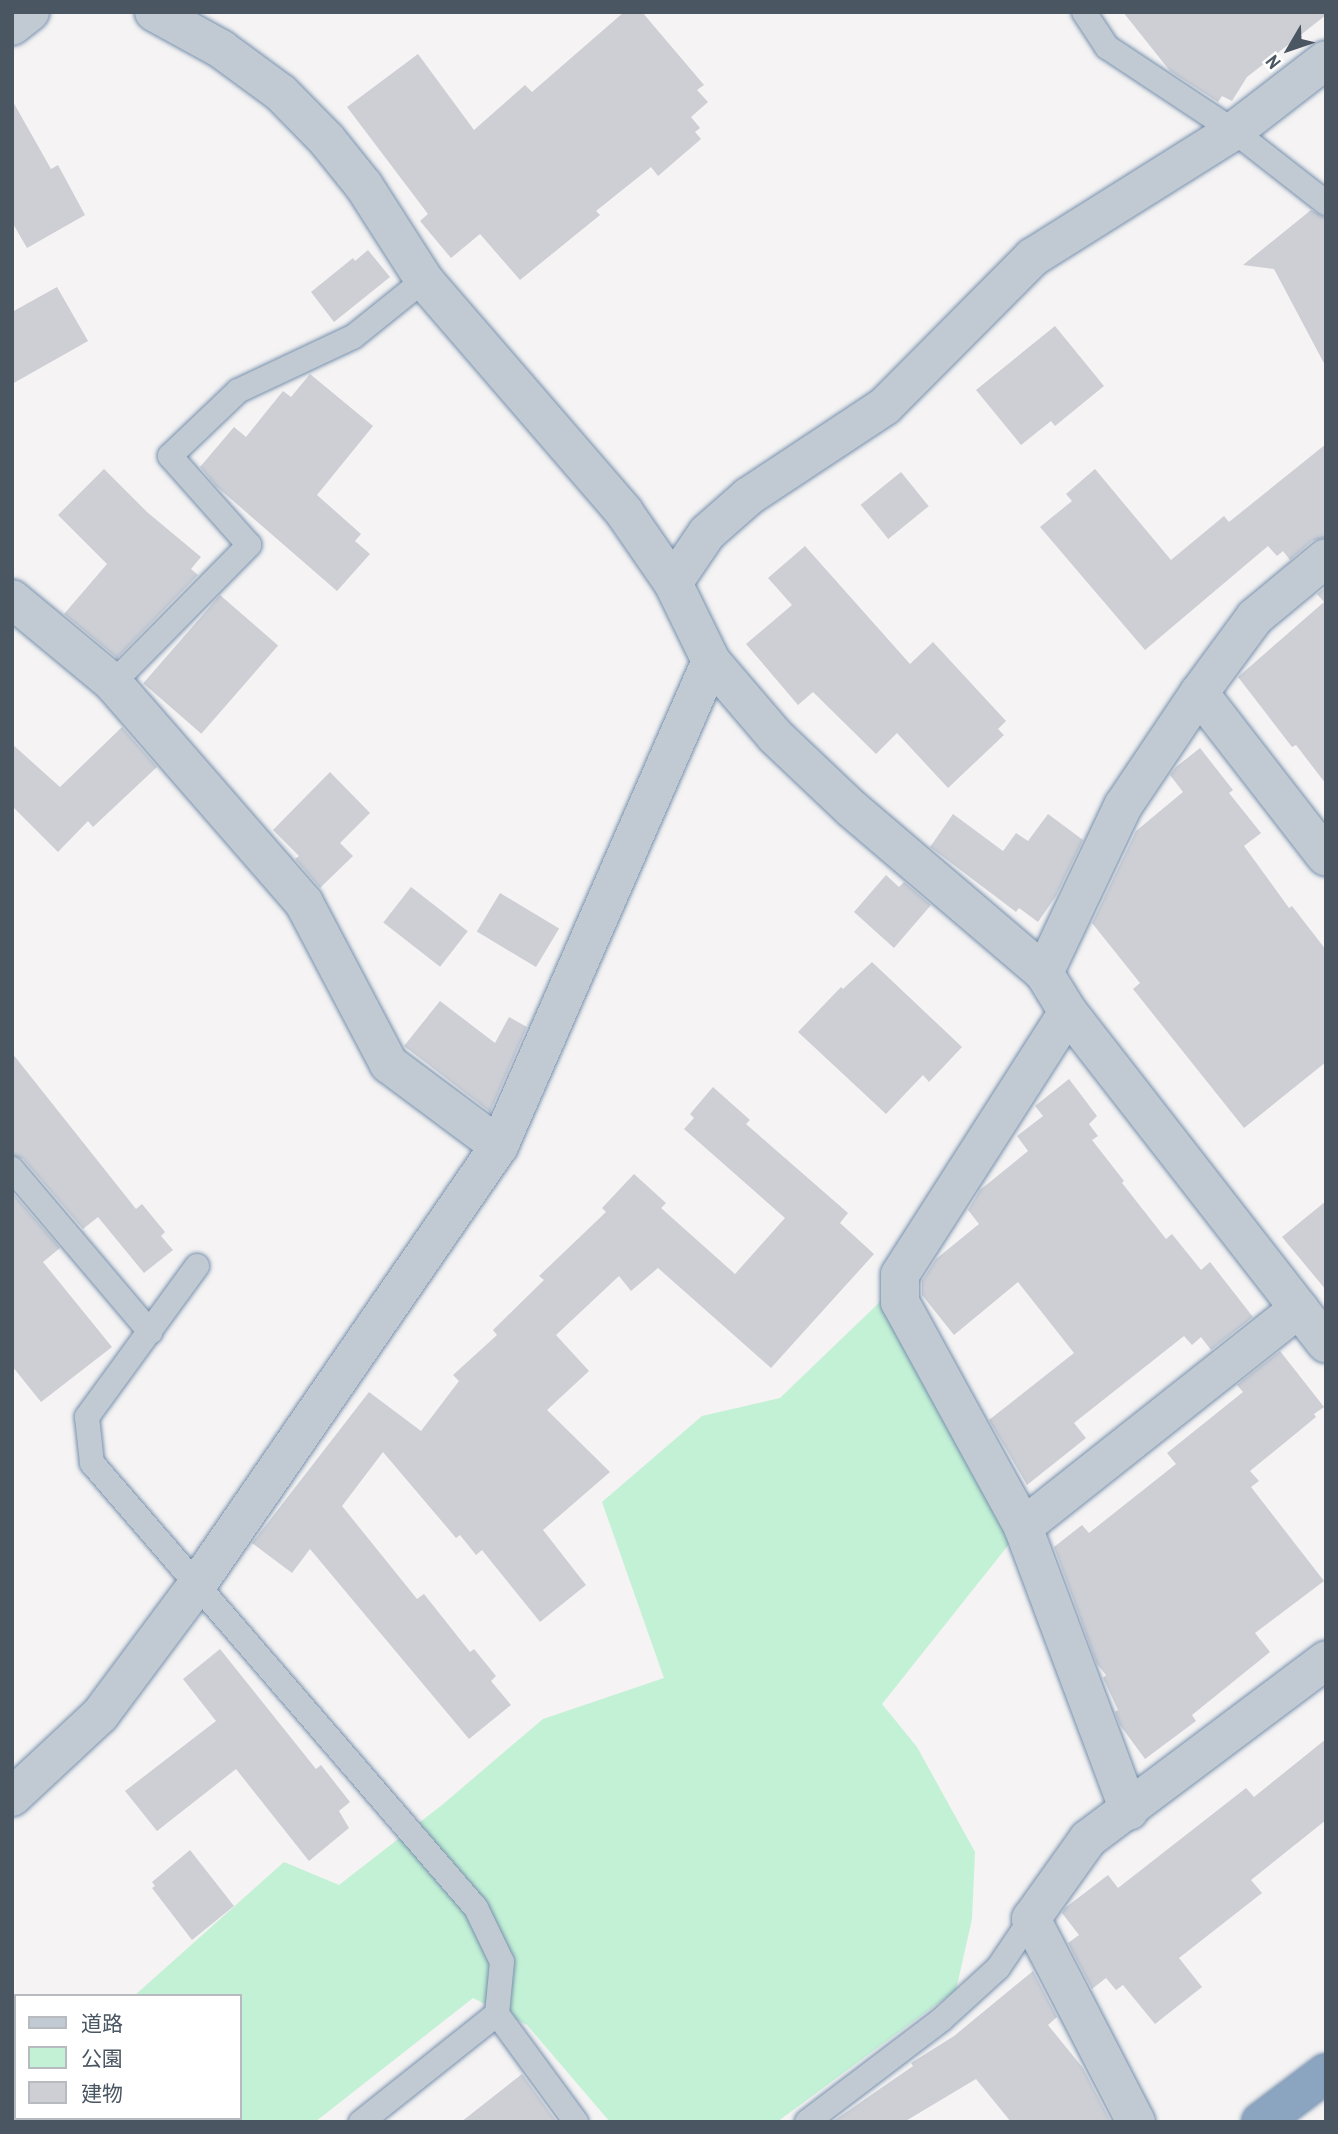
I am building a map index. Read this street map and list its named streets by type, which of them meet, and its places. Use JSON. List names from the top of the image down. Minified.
{"legend":["道路","公園","建物"],"north":"bottom left"}
